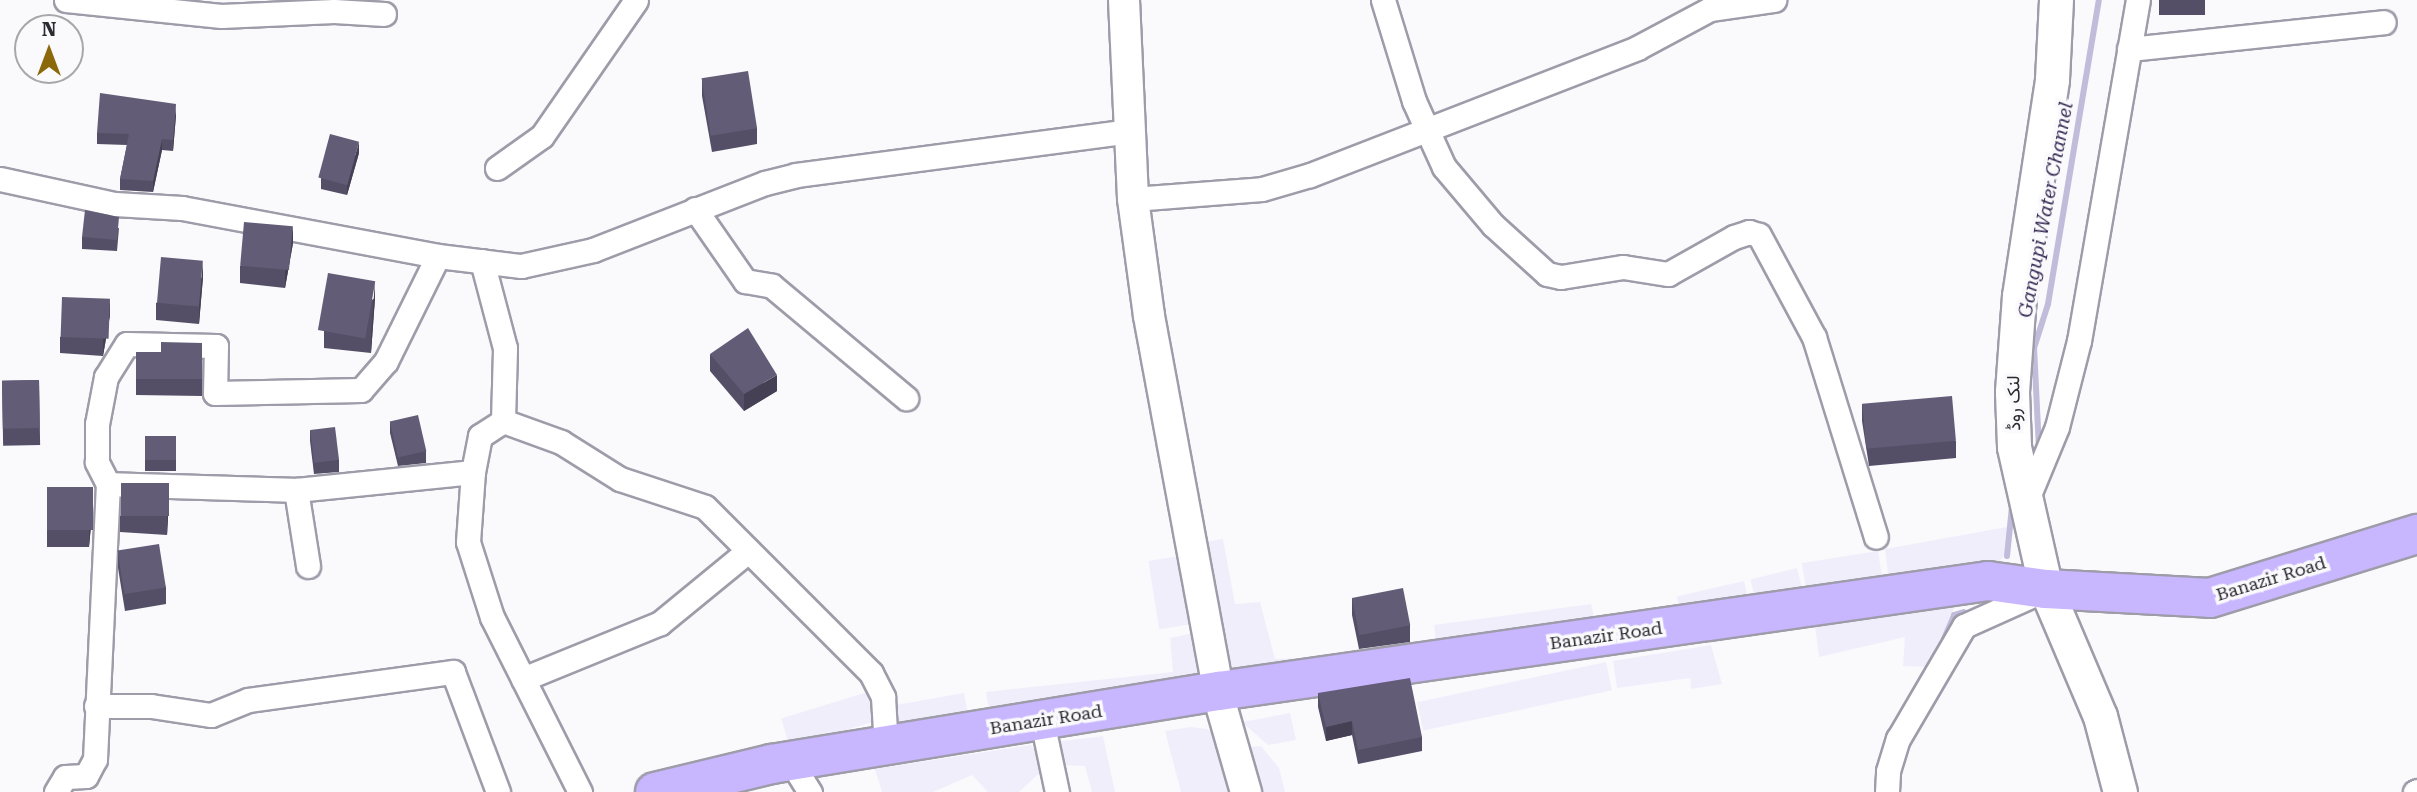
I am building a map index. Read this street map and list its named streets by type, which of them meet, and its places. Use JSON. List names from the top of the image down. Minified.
{"streets":{"highway":["Banazir Road"],"main road":["لنک روڈ"]},"crossings":[["لنک روڈ","Banazir Road"]],"water":["Gangupi Water Channel"],"north":"top"}
